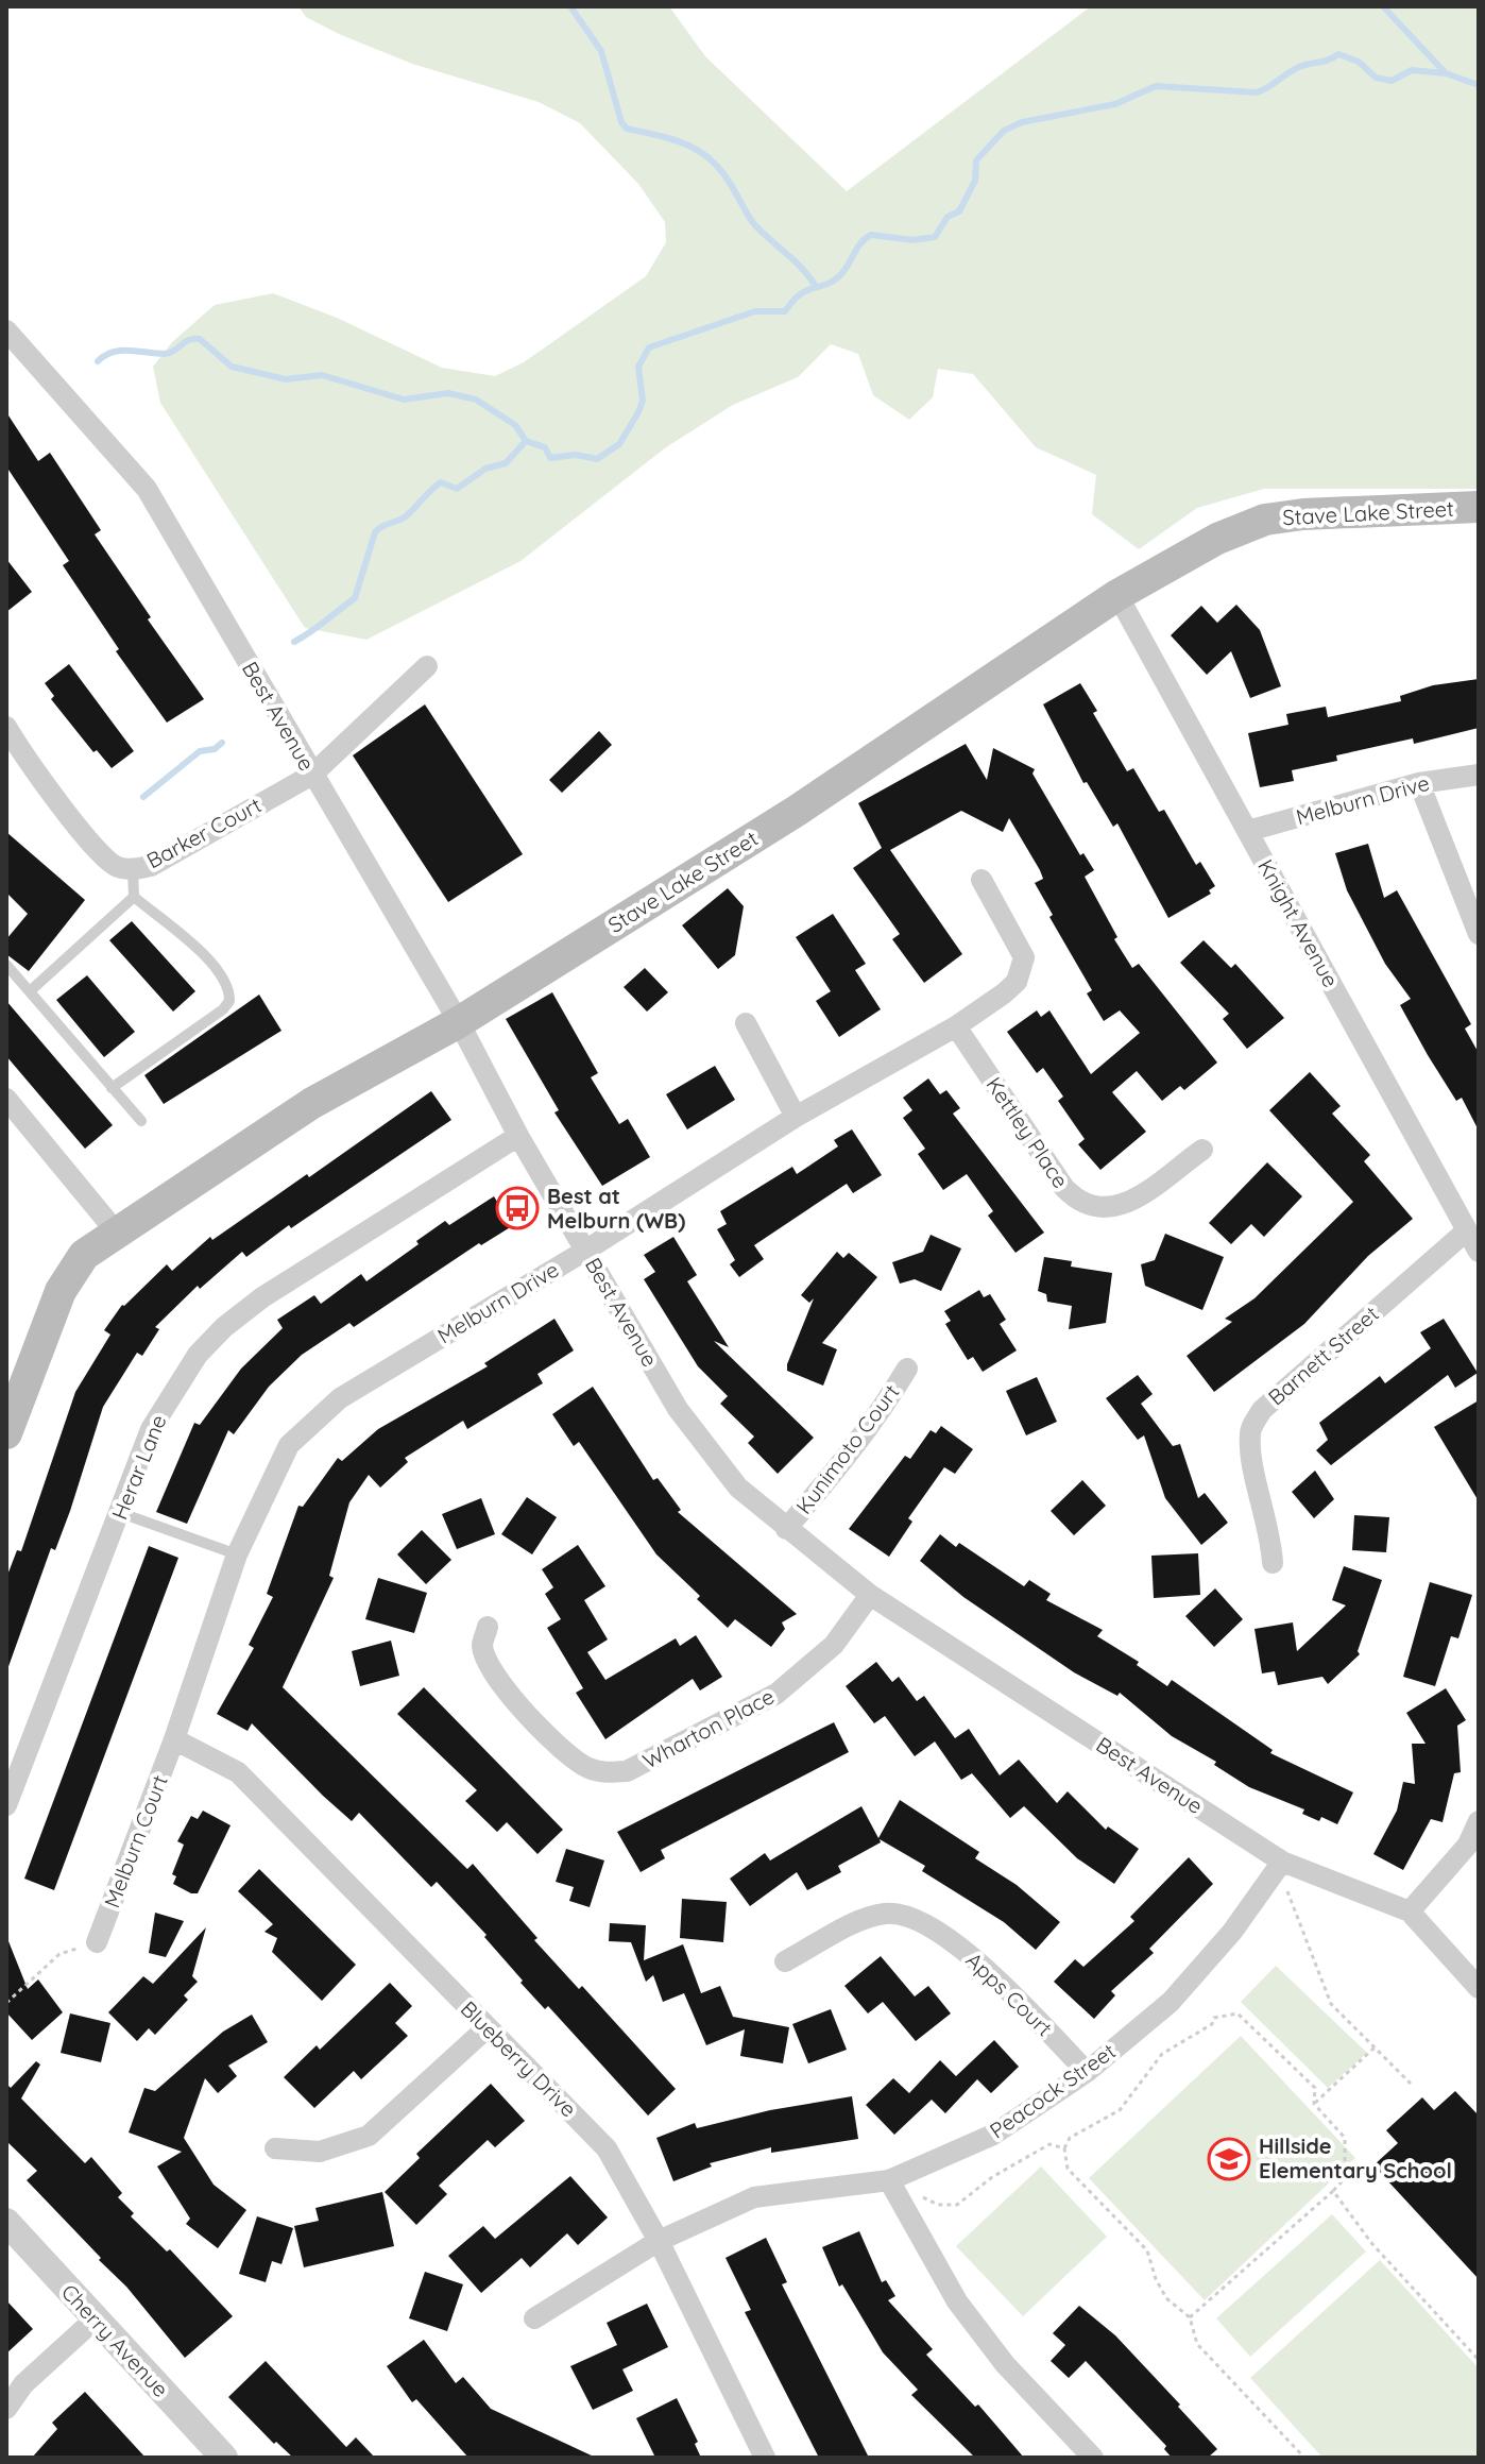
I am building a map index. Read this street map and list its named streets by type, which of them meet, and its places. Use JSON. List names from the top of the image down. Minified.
{"streets":{"main road":["Stave Lake Street"],"street":["Best Avenue","Melburn Drive","Barker Court","Knight Avenue","Kettley Place","Barnett Street","Kunimoto Court","Herar Lane","Wharton Place","Melburn Court","Apps Court","Blueberry Drive","Peacock Street","Cherry Avenue"]},"crossings":[["Stave Lake Street","Best Avenue"],["Stave Lake Street","Knight Avenue"],["Best Avenue","Melburn Drive"],["Best Avenue","Barker Court"],["Best Avenue","Kunimoto Court"],["Best Avenue","Herar Lane"],["Best Avenue","Wharton Place"],["Best Avenue","Peacock Street"],["Melburn Drive","Knight Avenue"],["Melburn Drive","Kettley Place"],["Melburn Drive","Melburn Court"],["Melburn Drive","Blueberry Drive"],["Knight Avenue","Barnett Street"],["Melburn Court","Blueberry Drive"],["Apps Court","Peacock Street"],["Blueberry Drive","Peacock Street"]],"places":{"bus stop":["Best at Melburn (WB)"],"school or university":["Hillside Elementary School"]}}
